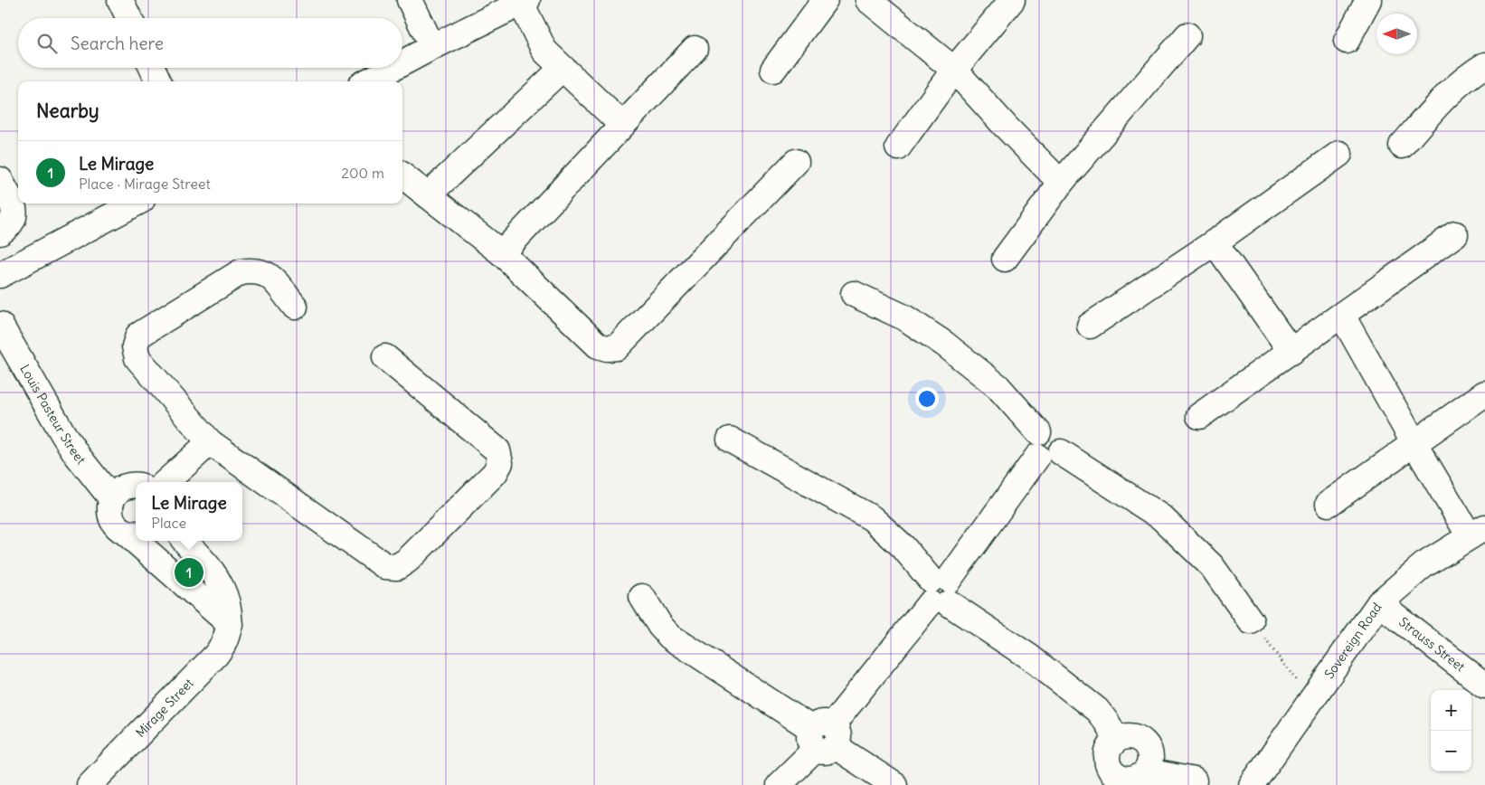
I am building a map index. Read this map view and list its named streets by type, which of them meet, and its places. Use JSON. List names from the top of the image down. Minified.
{"streets":{"street":["Louis Pasteur Street","Sovereign Road","Strauss Street","Mirage Street"]},"crossings":[["Sovereign Road","Strauss Street"]],"north":"left","page":{"search":"Search here","heading":"Nearby","list":[{"mark":"1","name":"Le Mirage","note":"Place · Mirage Street","value":"200 m"}],"popup":["Le Mirage","Place"],"pins":"1","map_buttons":["+","−"]}}
